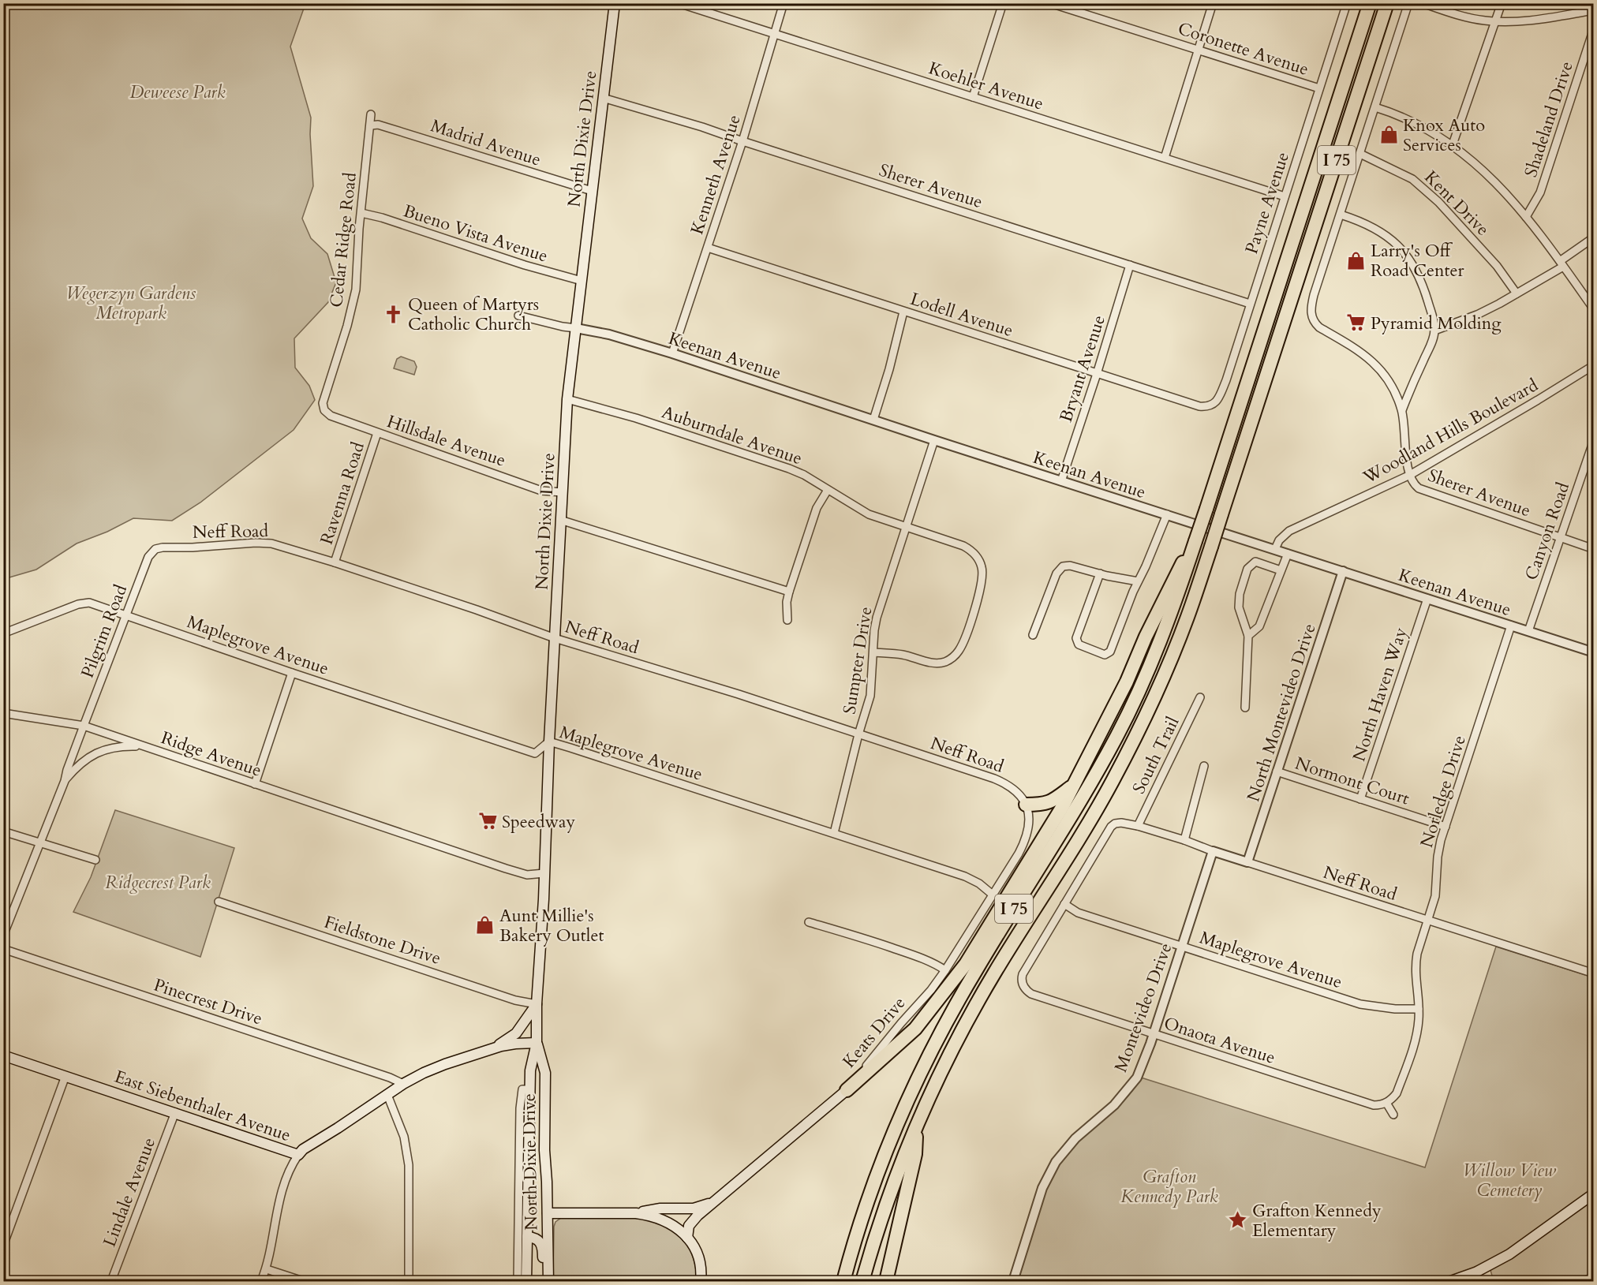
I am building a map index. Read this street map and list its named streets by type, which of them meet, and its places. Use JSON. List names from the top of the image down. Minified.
{"streets":{"highway":["I 75"],"main road":["North Dixie Drive","Keats Drive","East Siebenthaler Avenue"],"street":["Coronette Avenue","Koehler Avenue","Shadeland Drive","Madrid Avenue","Kenneth Avenue","Sherer Avenue","Payne Avenue","Kent Drive","Bueno Vista Avenue","Cedar Ridge Road","Lodell Avenue","Keenan Avenue","Bryant Avenue","Woodland Hills Boulevard","Auburndale Avenue","Hillsdale Avenue","Ravenna Road","Neff Road","Canyon Road","Pilgrim Road","Maplegrove Avenue","Sumpter Drive","North Haven Way","North Montevideo Drive","Ridge Avenue","South Trail","Normont Court","Norledge Drive","Fieldstone Drive","Pinecrest Drive","Montevideo Drive","Onaota Avenue","Lindale Avenue"]},"crossings":[["Coronette Avenue","Payne Avenue"],["Koehler Avenue","Kenneth Avenue"],["Koehler Avenue","Payne Avenue"],["North Dixie Drive","Madrid Avenue"],["North Dixie Drive","Sherer Avenue"],["North Dixie Drive","Bueno Vista Avenue"],["North Dixie Drive","Keenan Avenue"],["North Dixie Drive","Auburndale Avenue"],["North Dixie Drive","Hillsdale Avenue"],["North Dixie Drive","Neff Road"],["North Dixie Drive","Maplegrove Avenue"],["North Dixie Drive","Ridge Avenue"],["North Dixie Drive","Fieldstone Drive"],["North Dixie Drive","East Siebenthaler Avenue"],["Madrid Avenue","Cedar Ridge Road"],["Kenneth Avenue","Sherer Avenue"],["Kenneth Avenue","Lodell Avenue"],["Kenneth Avenue","Keenan Avenue"],["Sherer Avenue","Payne Avenue"],["Sherer Avenue","Bryant Avenue"],["Sherer Avenue","Woodland Hills Boulevard"],["Sherer Avenue","Canyon Road"],["Payne Avenue","Lodell Avenue"],["Bueno Vista Avenue","Cedar Ridge Road"],["Cedar Ridge Road","Hillsdale Avenue"],["Lodell Avenue","Bryant Avenue"],["Keenan Avenue","Bryant Avenue"],["Keenan Avenue","Woodland Hills Boulevard"],["Keenan Avenue","Canyon Road"],["Keenan Avenue","Sumpter Drive"],["Keenan Avenue","North Haven Way"],["Keenan Avenue","North Montevideo Drive"],["Keenan Avenue","Norledge Drive"],["Auburndale Avenue","Sumpter Drive"],["Hillsdale Avenue","Ravenna Road"],["Ravenna Road","Neff Road"],["Neff Road","Pilgrim Road"],["Neff Road","Maplegrove Avenue"],["Neff Road","Sumpter Drive"],["Neff Road","North Montevideo Drive"],["Neff Road","South Trail"],["Neff Road","Norledge Drive"],["Neff Road","Montevideo Drive"],["Neff Road","Keats Drive"],["Neff Road","Onaota Avenue"],["Pilgrim Road","Maplegrove Avenue"],["Pilgrim Road","Ridge Avenue"],["Maplegrove Avenue","Sumpter Drive"],["Maplegrove Avenue","Norledge Drive"],["Maplegrove Avenue","Montevideo Drive"],["Maplegrove Avenue","Keats Drive"],["Maplegrove Avenue","Onaota Avenue"],["North Haven Way","Normont Court"],["North Montevideo Drive","Normont Court"],["Normont Court","Norledge Drive"],["Norledge Drive","Onaota Avenue"],["Pinecrest Drive","East Siebenthaler Avenue"],["Montevideo Drive","Onaota Avenue"],["East Siebenthaler Avenue","Lindale Avenue"]],"parks":["Deweese Park","Wegerzyn Gardens Metropark","Ridgecrest Park","Willow View Cemetery","Grafton Kennedy Park"],"places":{"shop":["Knox Auto Services","Larry's Off Road Center","Aunt Millie's Bakery Outlet"],"church":["Queen of Martyrs Catholic Church"],"supermarket":["Pyramid Molding","Speedway"],"place":["Grafton Kennedy Elementary"]}}
